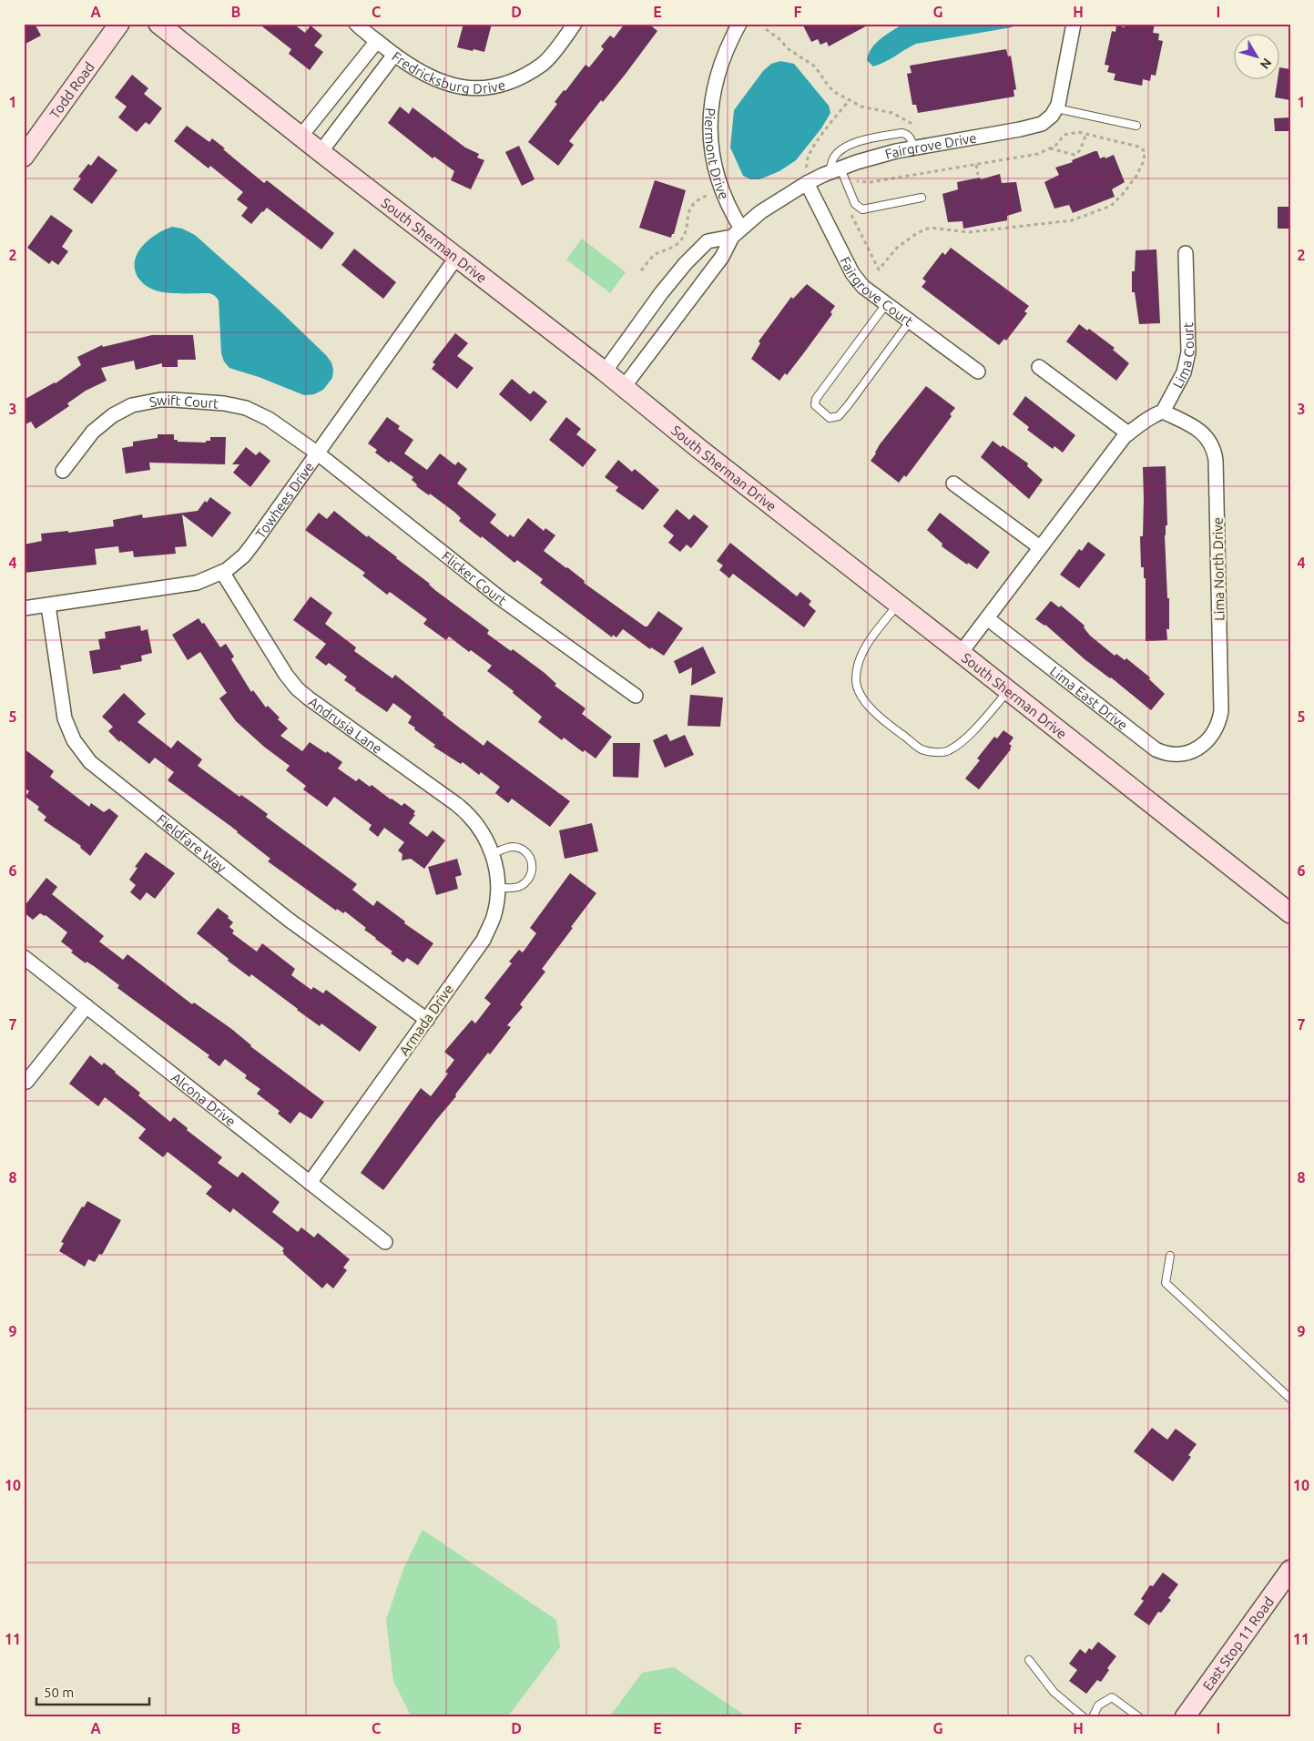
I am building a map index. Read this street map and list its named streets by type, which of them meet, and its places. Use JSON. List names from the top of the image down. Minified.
{"streets":{"street":["Fredricksburg Drive","Todd Road","Fairgrove Drive","Piermont Drive","South Sherman Drive","Fairgrove Court","Lima Court","Swift Court","Towhees Drive","Lima North Drive","Flicker Court","Lima East Drive","Andrusia Lane","Fieldfare Way","Armada Drive","Alcona Drive","East Stop 11 Road"]},"crossings":[["Fredricksburg Drive","South Sherman Drive"],["Fairgrove Drive","Piermont Drive"],["Fairgrove Drive","South Sherman Drive"],["Fairgrove Drive","Fairgrove Court"],["South Sherman Drive","Towhees Drive"],["Lima Court","Lima North Drive"],["Swift Court","Towhees Drive"],["Swift Court","Flicker Court"],["Towhees Drive","Flicker Court"],["Towhees Drive","Andrusia Lane"],["Towhees Drive","Fieldfare Way"],["Lima North Drive","Lima East Drive"],["Andrusia Lane","Armada Drive"],["Fieldfare Way","Armada Drive"],["Armada Drive","Alcona Drive"]],"scale_bar":"50 m","north":"bottom right","grid":{"columns":["A","B","C","D","E","F","G","H","I"],"rows":["1","2","3","4","5","6","7","8","9","10","11"]}}
